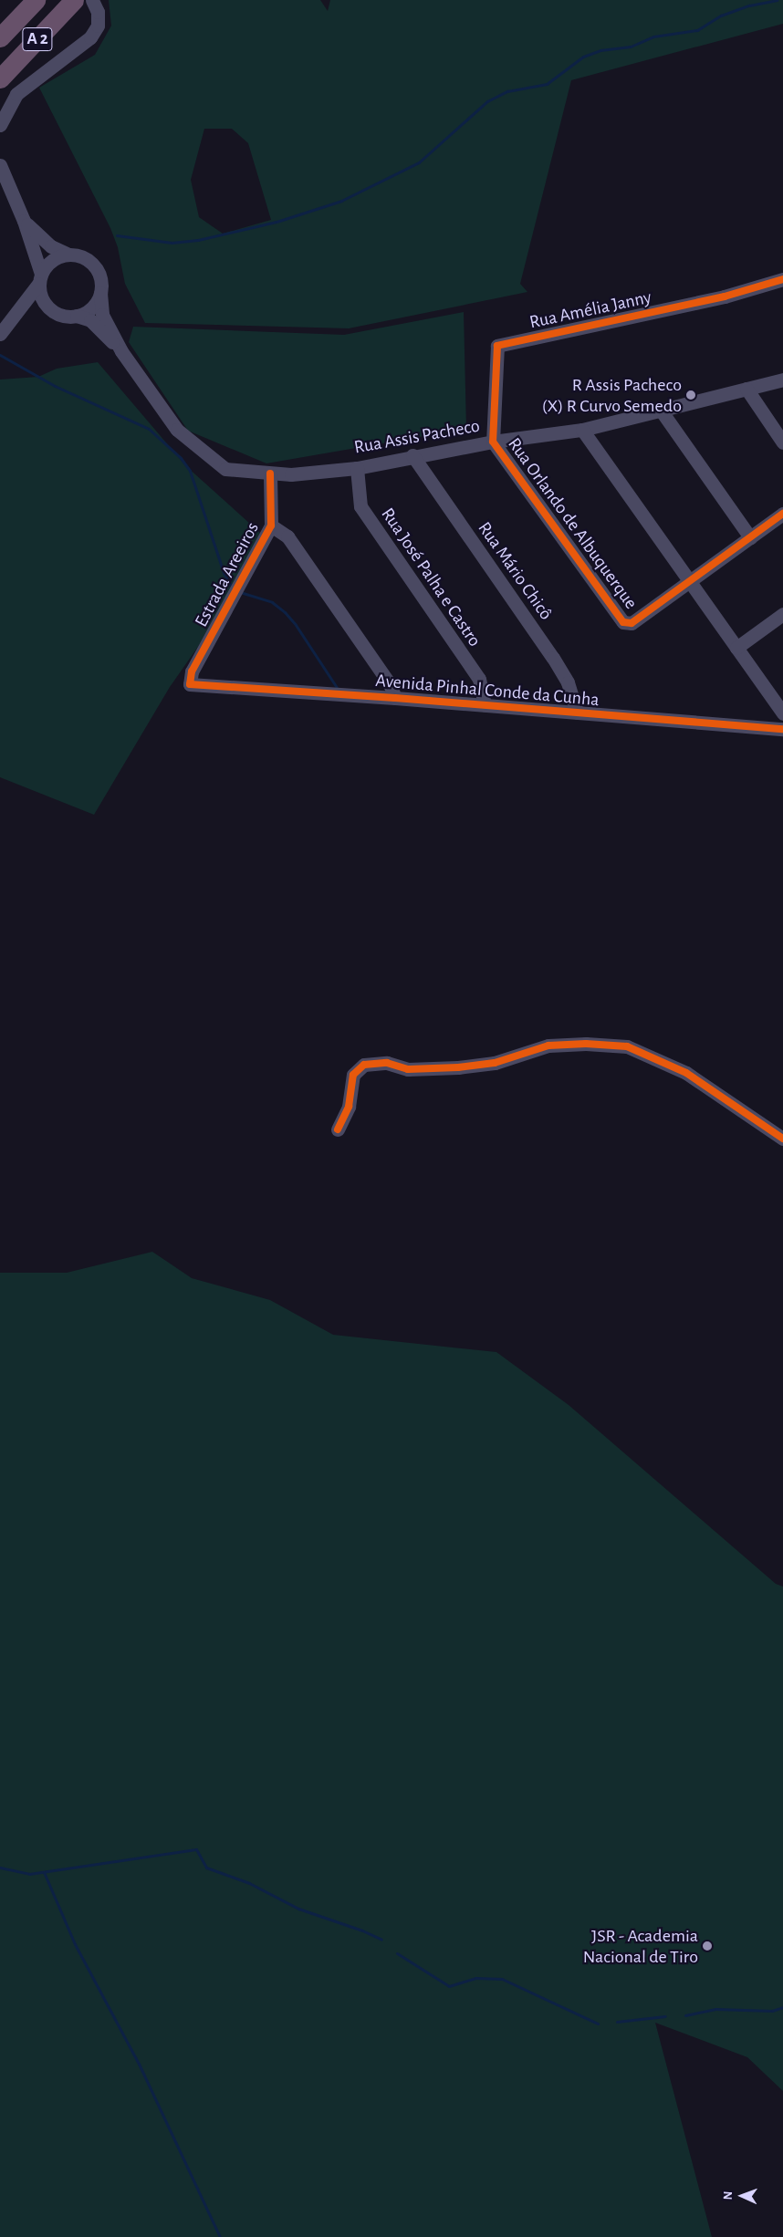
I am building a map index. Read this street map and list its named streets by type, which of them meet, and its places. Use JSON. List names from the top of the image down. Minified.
{"streets":{"highway":["A 2"],"street":["Rua Amélia Janny","Rua Assis Pacheco","Rua Orlando de Albuquerque","Rua Mário Chicô","Estrada Areeiros","Rua José Palha e Castro","Avenida Pinhal Conde da Cunha"]},"crossings":[["Rua Amélia Janny","Rua Assis Pacheco"],["Rua Amélia Janny","Rua Orlando de Albuquerque"],["Rua Assis Pacheco","Rua Orlando de Albuquerque"],["Rua Assis Pacheco","Rua Mário Chicô"],["Rua Assis Pacheco","Estrada Areeiros"],["Rua Assis Pacheco","Rua José Palha e Castro"],["Rua Mário Chicô","Avenida Pinhal Conde da Cunha"],["Estrada Areeiros","Avenida Pinhal Conde da Cunha"],["Rua José Palha e Castro","Avenida Pinhal Conde da Cunha"]],"places":["R Assis Pacheco (X) R Curvo Semedo","JSR - Academia Nacional de Tiro"],"north":"left"}
